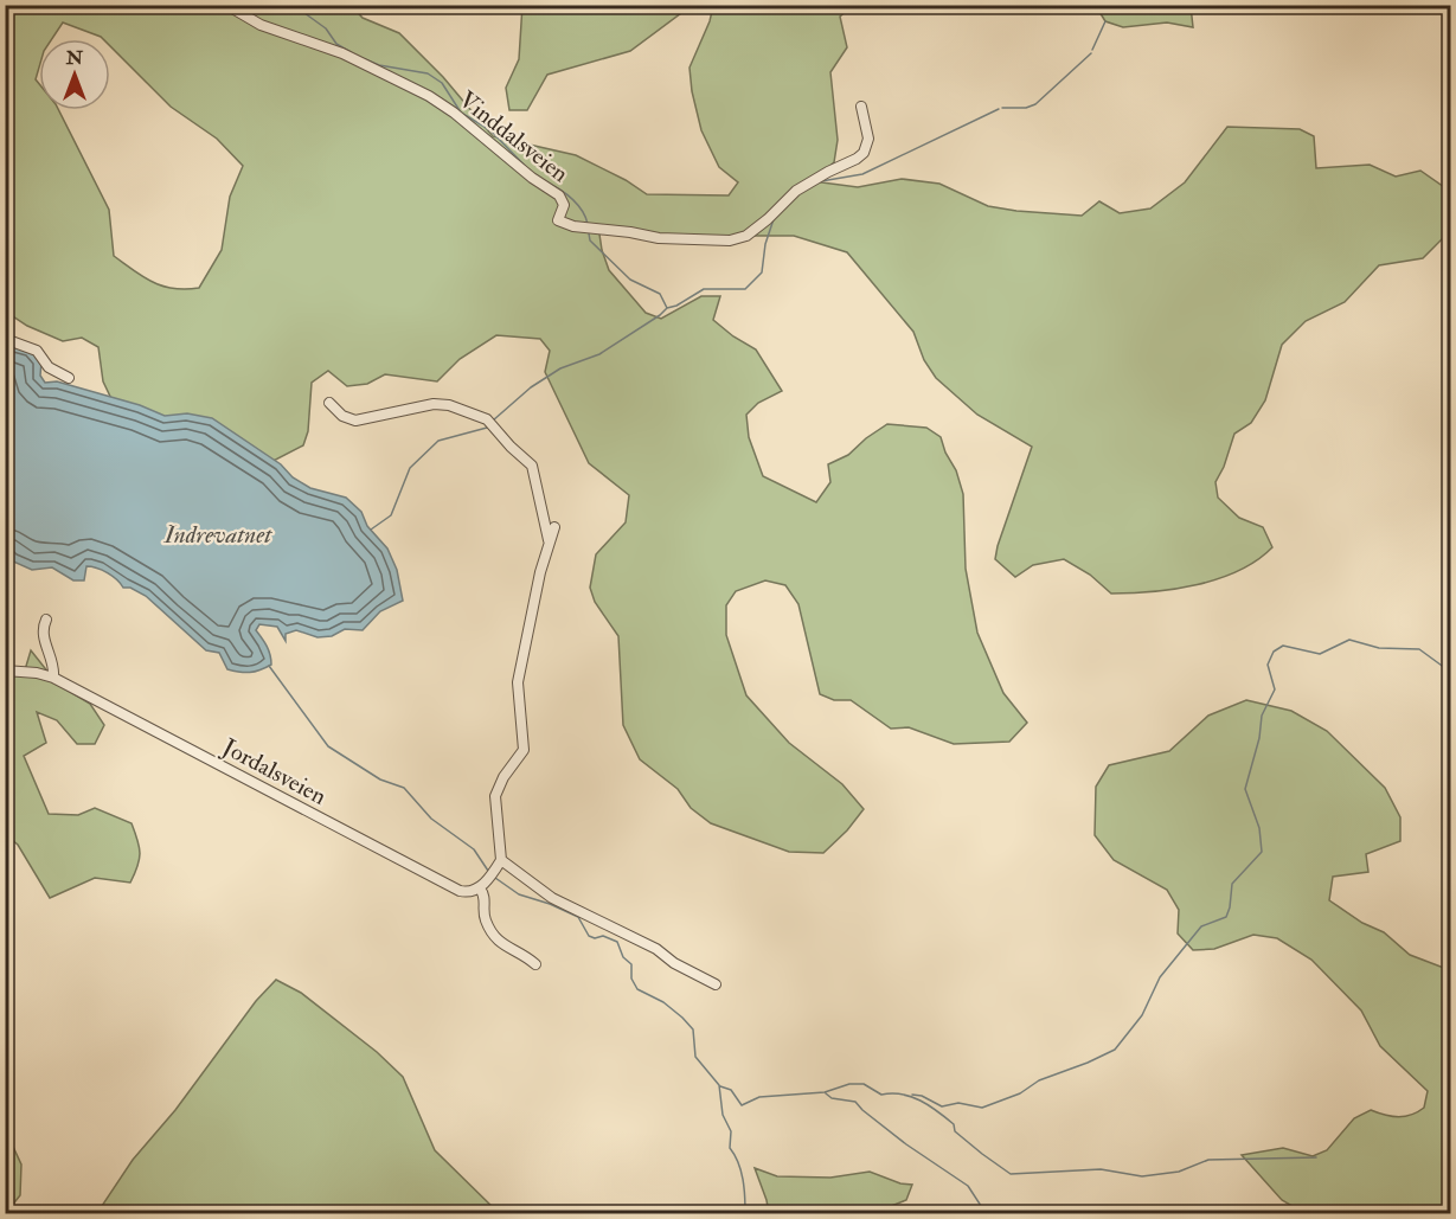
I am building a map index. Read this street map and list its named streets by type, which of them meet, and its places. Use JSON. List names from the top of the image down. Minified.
{"streets":{"street":["Vinddalsveien","Jordalsveien"]},"water":["Indrevatnet"],"north":"top"}
